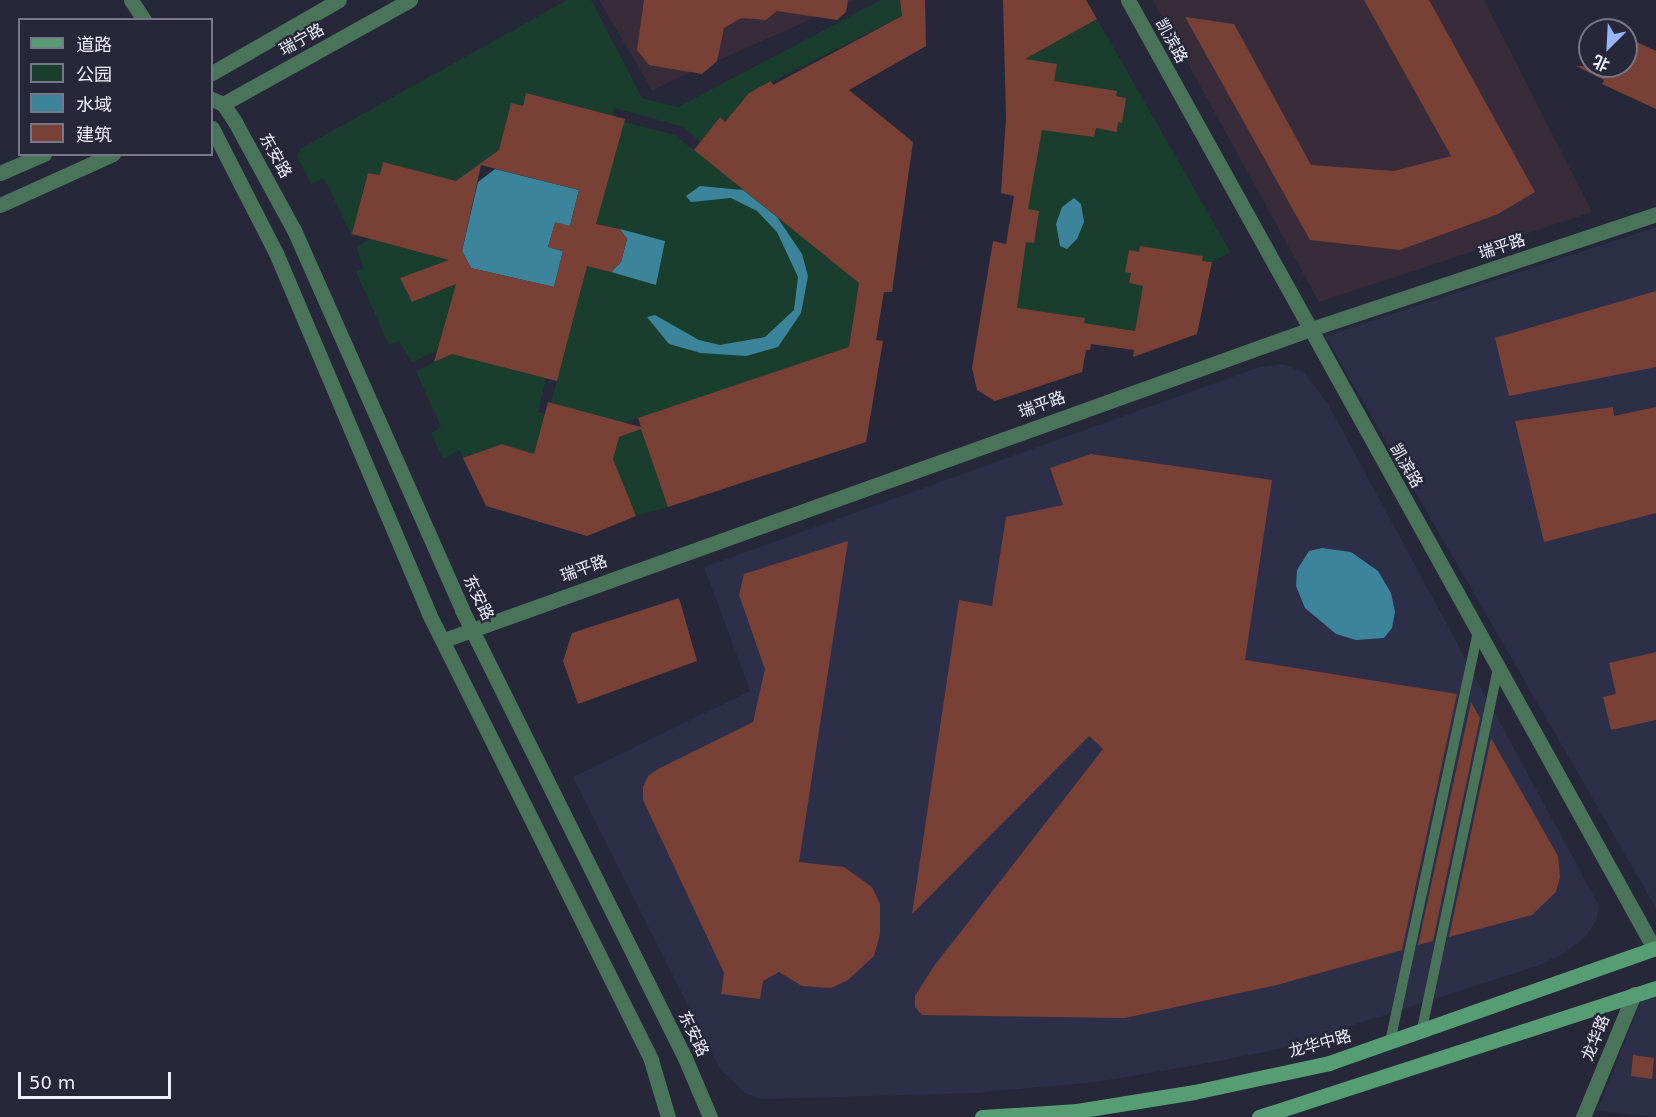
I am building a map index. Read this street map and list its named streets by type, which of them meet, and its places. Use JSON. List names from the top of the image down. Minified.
{"streets":{"main road":["龙华中路"],"street":["瑞宁路","凯滨路","东安路","瑞平路","龙华路"]},"crossings":[["瑞宁路","东安路"],["凯滨路","瑞平路"],["凯滨路","龙华中路"],["东安路","瑞平路"]],"legend":["道路","公园","水域","建筑"],"scale_bar":"50 m","north":"bottom left"}
